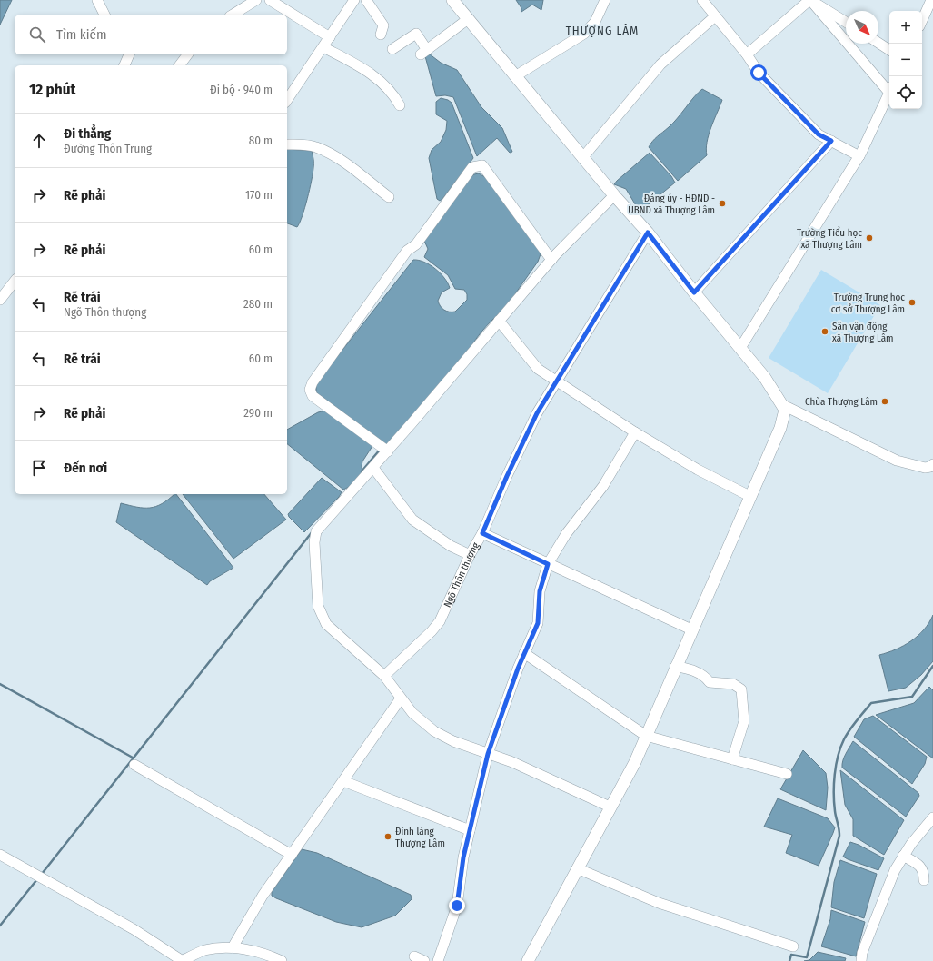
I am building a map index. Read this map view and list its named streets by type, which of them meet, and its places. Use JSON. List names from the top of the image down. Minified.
{"streets":{"street":["Ngõ Thôn thượng"]},"districts":["THƯỢNG LÂM"],"places":["Đảng ủy - HĐND - UBND xã Thượng Lâm","Trường Tiểu học xã Thượng Lâm","Trường Trung học cơ sở Thượng Lâm","Sân vận động xã Thượng Lâm","Chùa Thượng Lâm","Đình làng Thượng Lâm"],"north":"bottom right","page":{"map_buttons":["+","−"],"search":"Tìm kiếm","heading":["12 phút","Đi bộ · 940 m"],"list":[["Đi thẳng","Đường Thôn Trung","80 m"],["Rẽ phải","170 m"],["Rẽ phải","60 m"],["Rẽ trái","Ngõ Thôn thượng","280 m"],["Rẽ trái","60 m"],["Rẽ phải","290 m"],"Đến nơi"]}}
